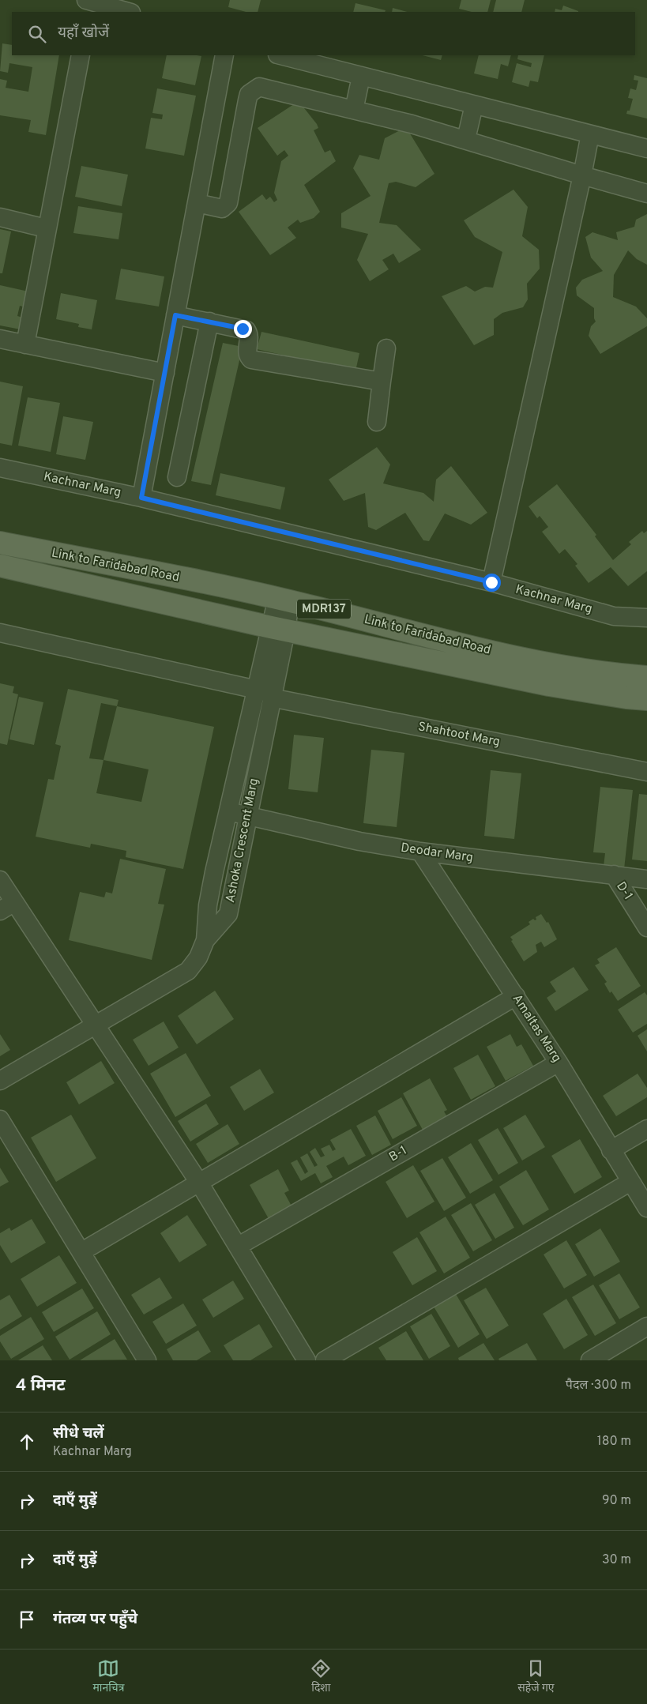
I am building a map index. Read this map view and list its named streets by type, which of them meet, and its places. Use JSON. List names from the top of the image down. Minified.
{"streets":{"main road":["Link to Faridabad Road","MDR137"],"street":["Kachnar Marg","Shahtoot Marg","Ashoka Crescent Marg","Deodar Marg","D-1","Amaltas Marg","B-1"]},"crossings":[["Link to Faridabad Road","Ashoka Crescent Marg"],["Shahtoot Marg","Ashoka Crescent Marg"],["Ashoka Crescent Marg","Deodar Marg"],["Deodar Marg","D-1"],["Deodar Marg","Amaltas Marg"],["Amaltas Marg","B-1"]],"page":{"search":"यहाँ खोजें","heading":["4 मिनट","पैदल · 300 m"],"list":[["सीधे चलें","Kachnar Marg","180 m"],["दाएँ मुड़ें","90 m"],["दाएँ मुड़ें","30 m"],"गंतव्य पर पहुँचे"],"nav":["मानचित्र","दिशा","सहेजे गए"]}}
